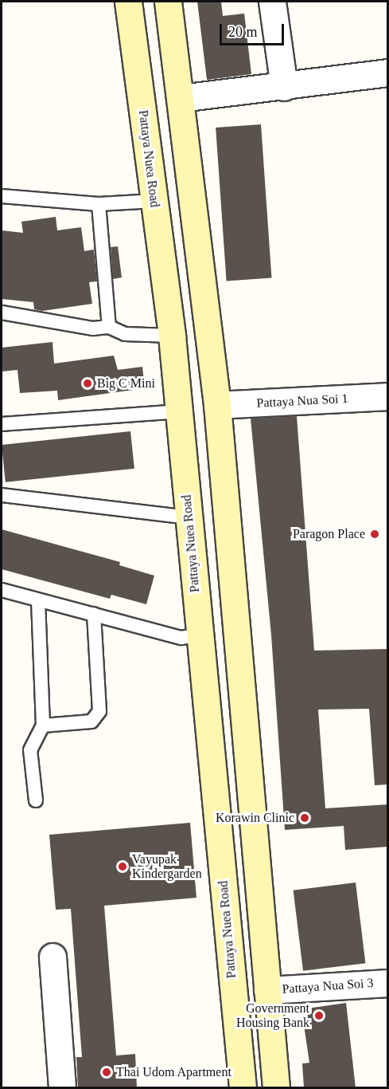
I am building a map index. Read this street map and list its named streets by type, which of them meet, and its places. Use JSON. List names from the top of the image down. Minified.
{"streets":{"main road":["Pattaya Nuea Road"],"street":["Pattaya Nua Soi 1","Pattaya Nua Soi 3"]},"places":["Big C Mini","Paragon Place","Korawin Clinic","Vayupak Kindergarden","Government Housing Bank","Thai Udom Apartment"],"scale_bar":"20 m"}
